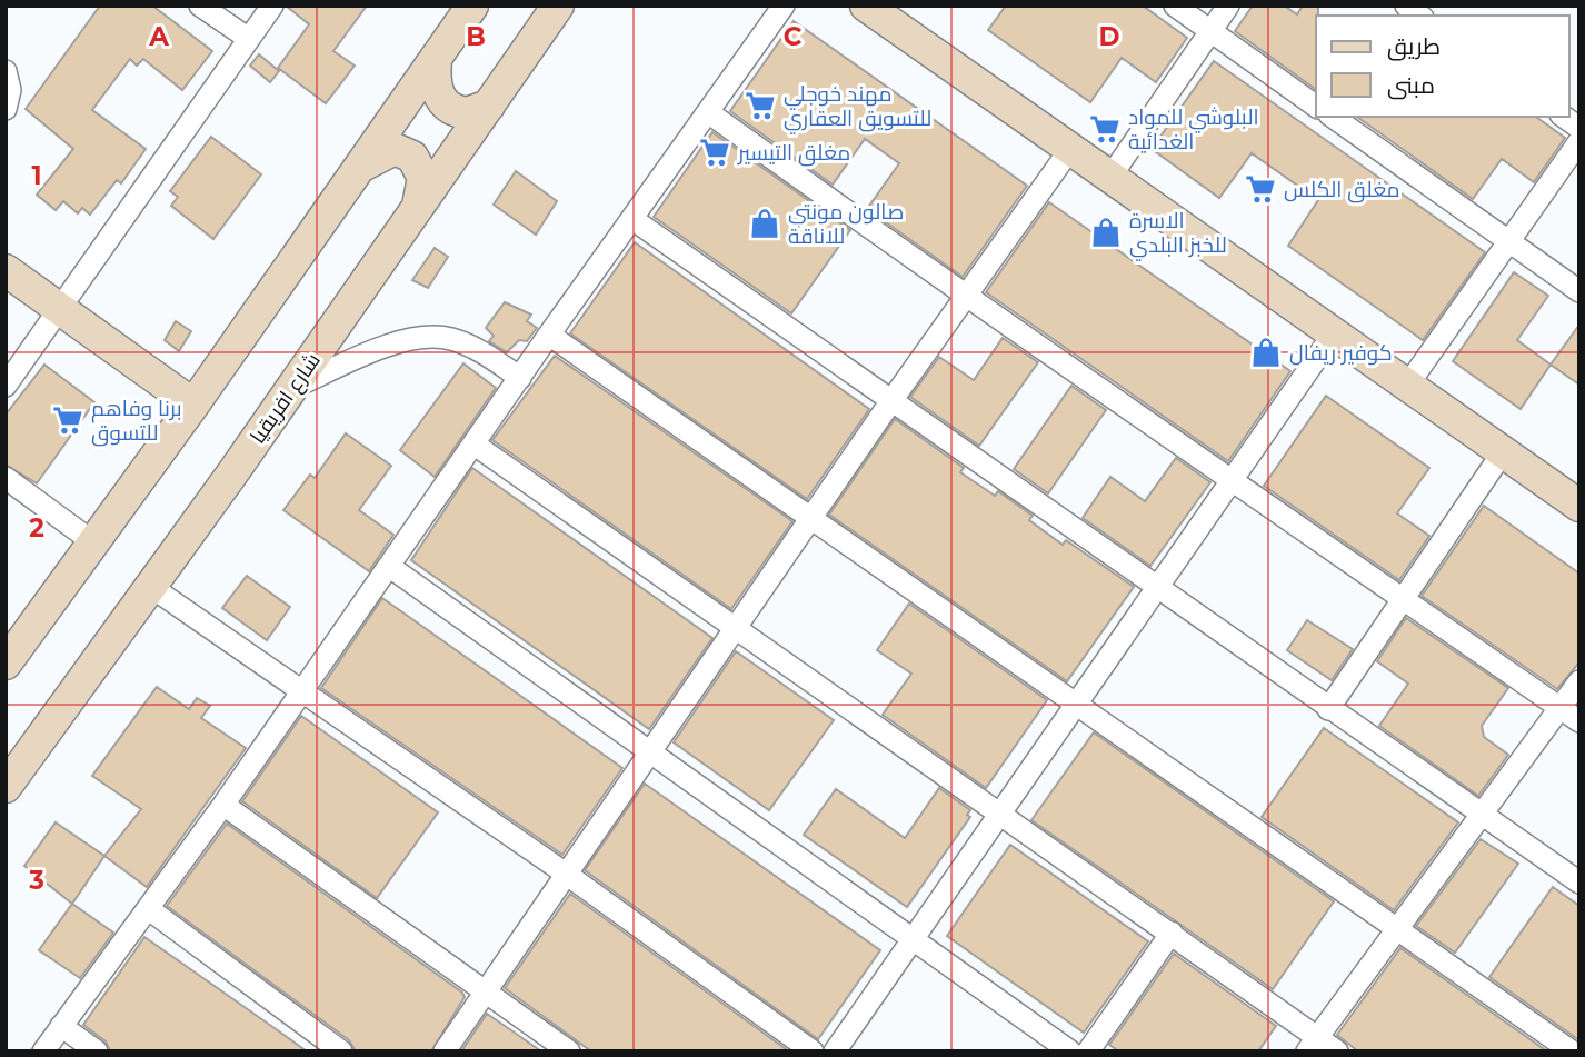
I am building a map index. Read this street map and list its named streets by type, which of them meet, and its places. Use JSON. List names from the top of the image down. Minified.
{"streets":{"street":["شارع افريقيا"]},"places":{"supermarket":["مهند خوجلي للتسويق العقاري","البلوشي للمواد الغدائية","مغلق التيسير","مغلق الكلس","برنا وفاهم للتسوق"],"shop":["صالون مونتي للاناقة","الاسرة للخبز البلدي","كوفير ريفال"]},"legend":["طريق","مبنى"],"grid":{"columns":["A","B","C","D"],"rows":["1","2","3"]}}
